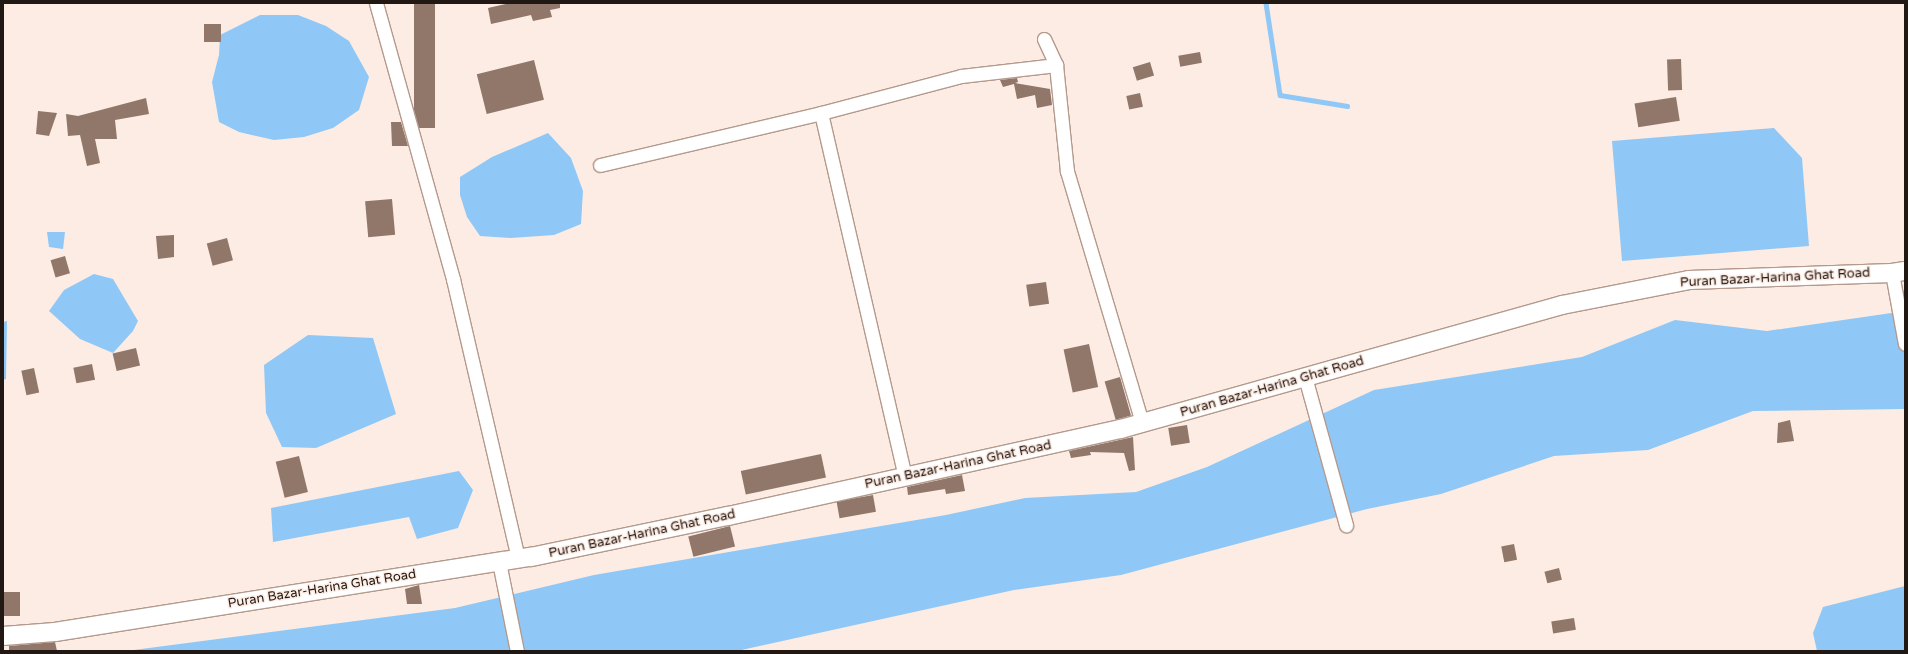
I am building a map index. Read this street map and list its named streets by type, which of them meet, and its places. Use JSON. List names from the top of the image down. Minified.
{"streets":{"main road":["Puran Bazar-Harina Ghat Road"]}}
